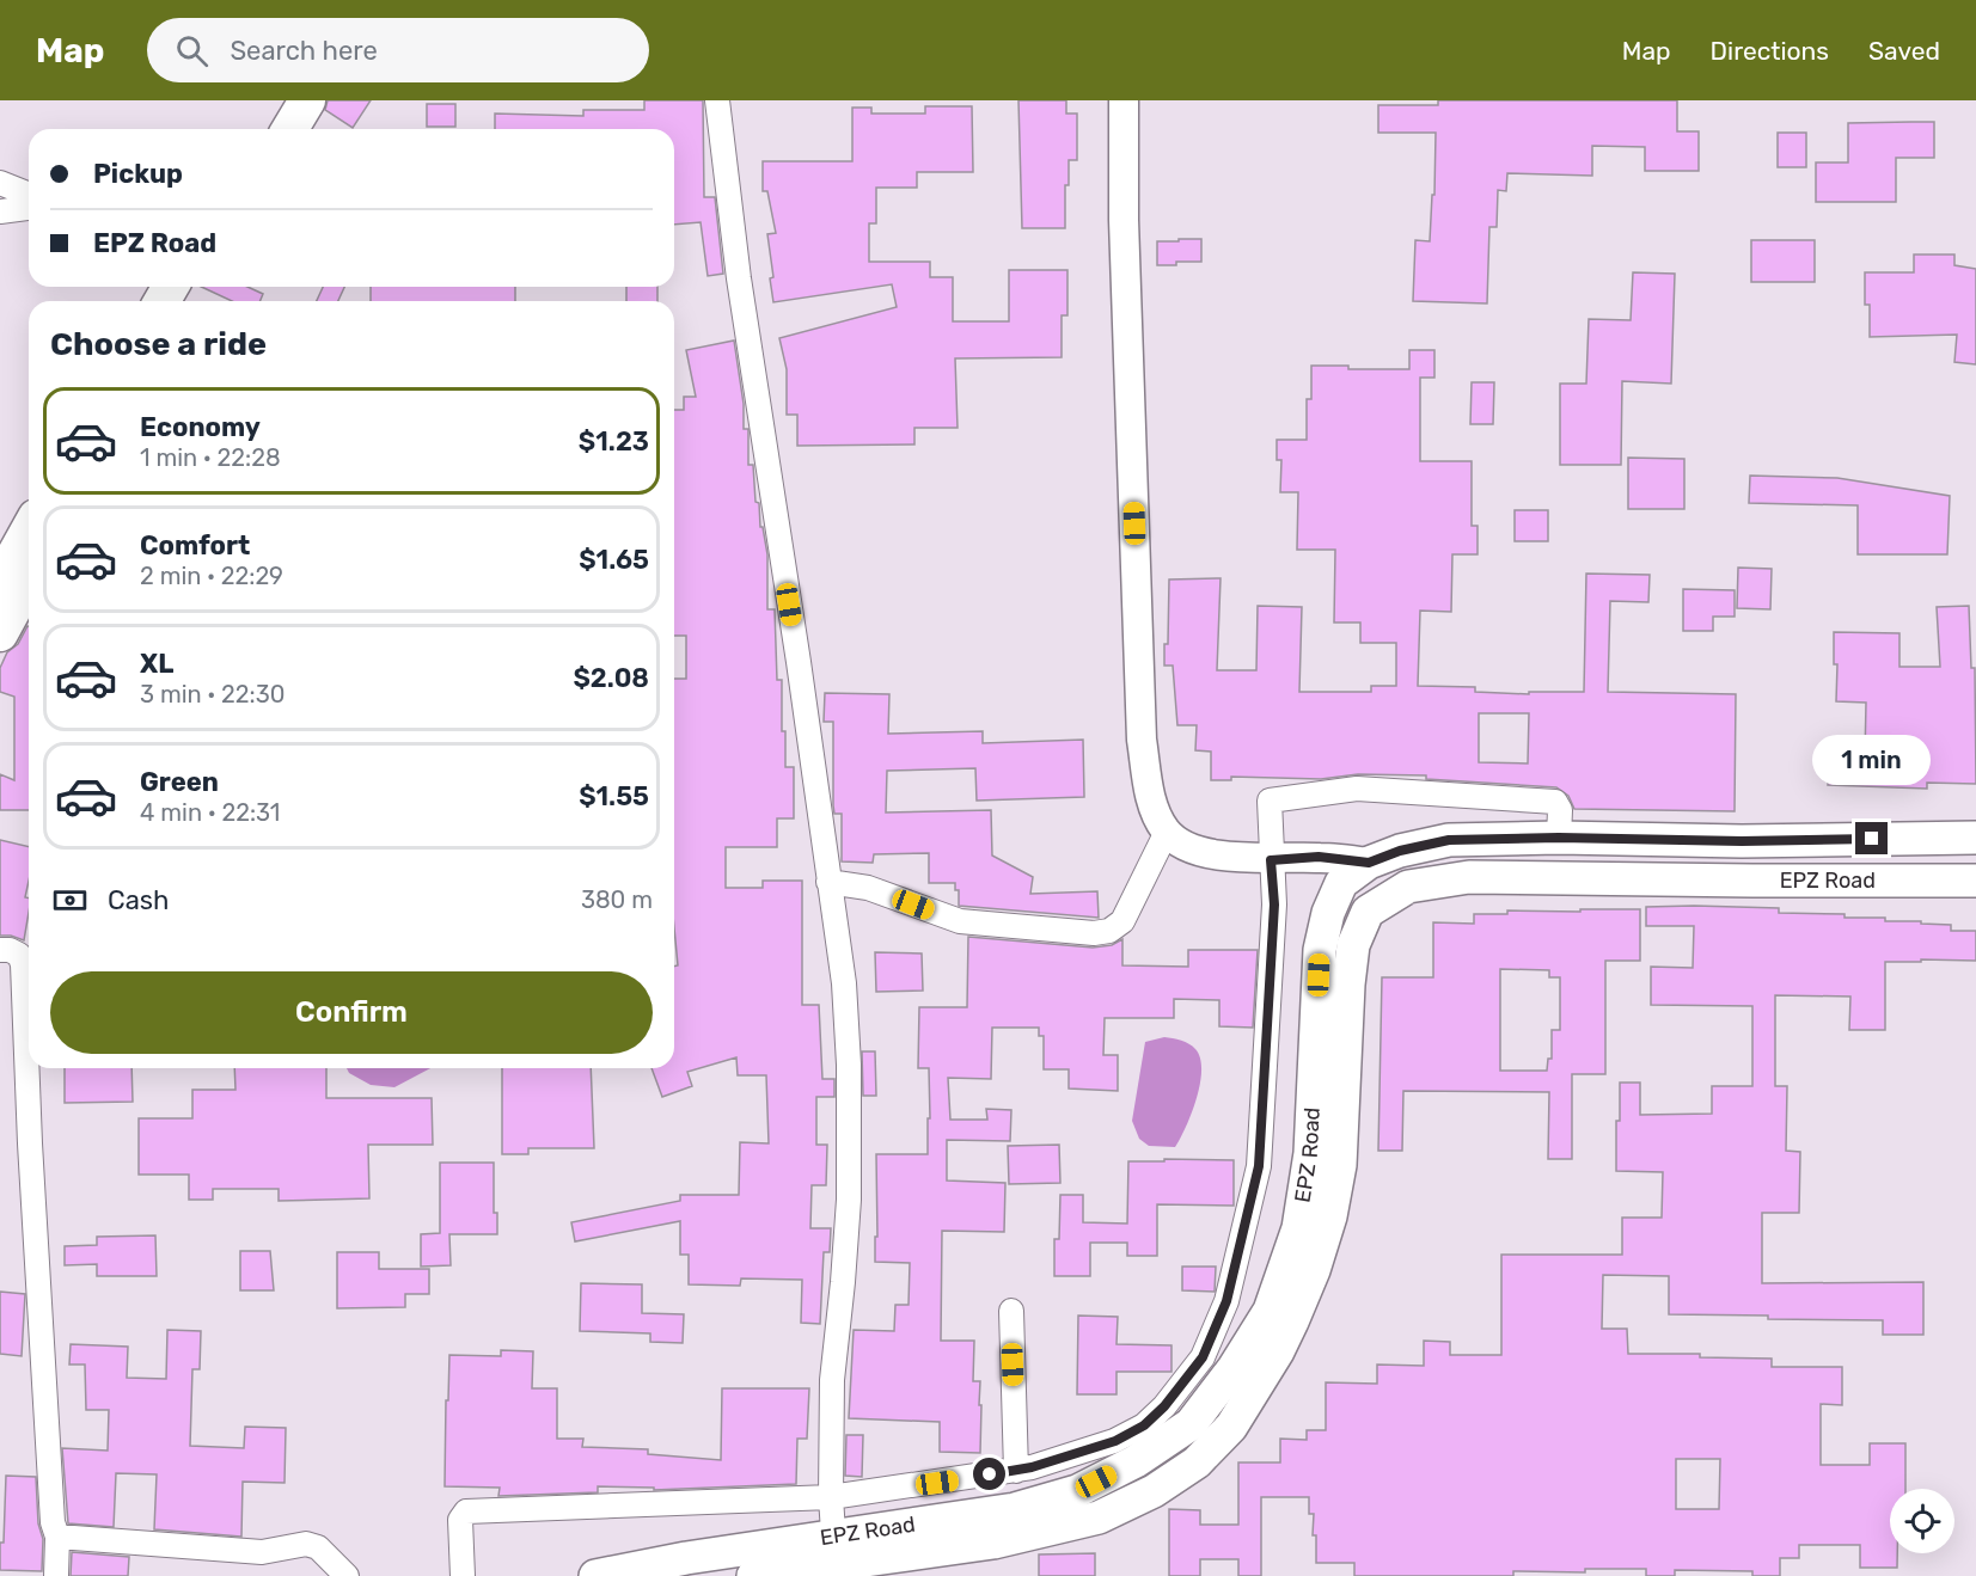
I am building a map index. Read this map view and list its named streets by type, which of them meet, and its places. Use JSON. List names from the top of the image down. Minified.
{"streets":{"main road":["EPZ Road"]},"page":{"header":"Map","search":"Search here","nav":["Map","Directions","Saved"],"banner":["Pickup","EPZ Road"],"heading":"Choose a ride","list":[{"name":"Economy","note":"1 min · 22:28","value":"$1.23"},{"name":"Comfort","note":"2 min · 22:29","value":"$1.65"},{"name":"XL","note":"3 min · 22:30","value":"$2.08"},{"name":"Green","note":"4 min · 22:31","value":"$1.55"}],"bubble":"1 min","pay":["Cash","380 m"],"buttons":"Confirm"}}
